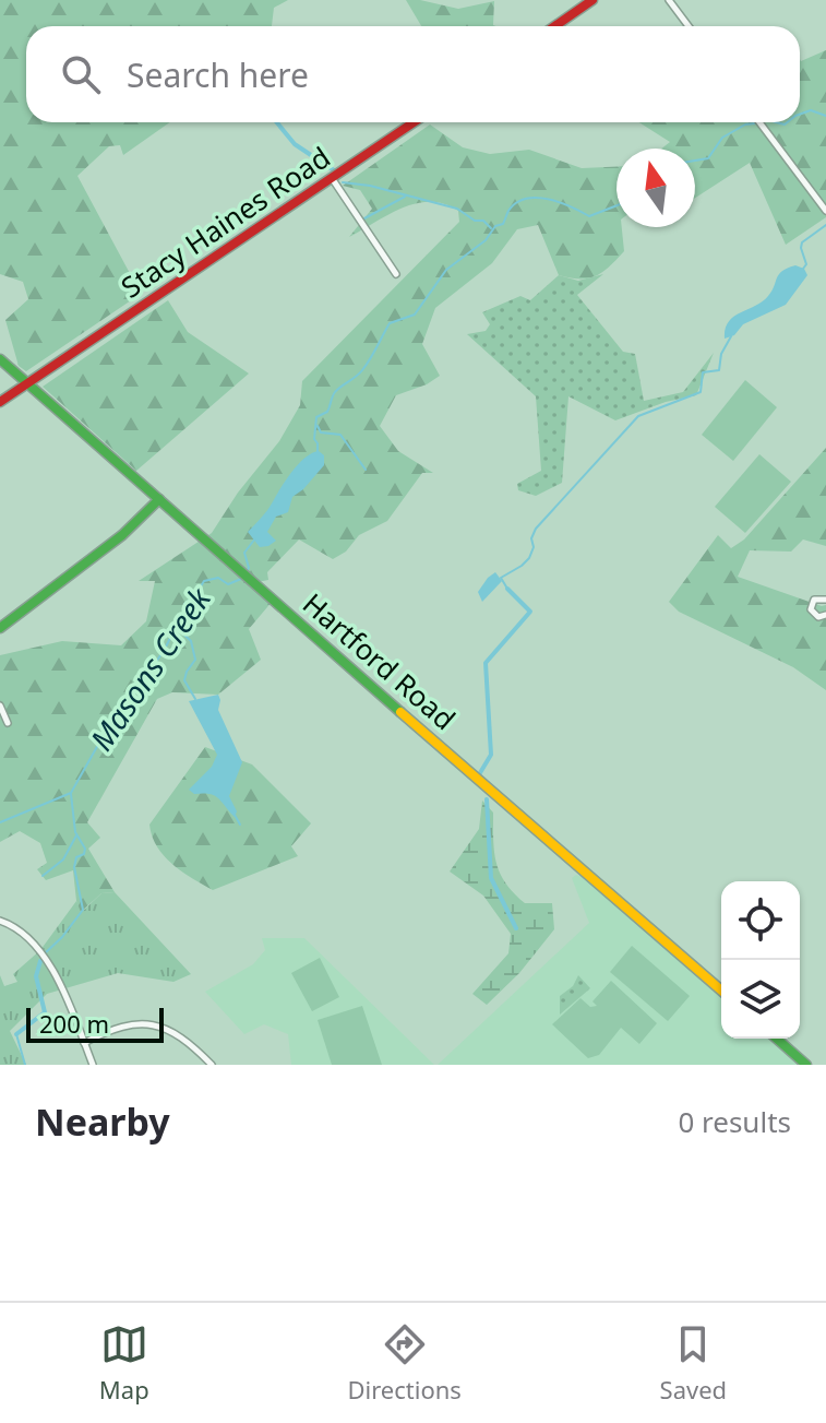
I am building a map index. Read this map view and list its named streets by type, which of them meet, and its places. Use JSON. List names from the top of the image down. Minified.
{"streets":{"street":["Stacy Haines Road","Hartford Road"]},"crossings":[["Stacy Haines Road","Hartford Road"]],"water":["Masons Creek"],"scale_bar":"200 m","north":"top","page":{"search":"Search here","scale":"200 m","heading":["Nearby","0 results"],"nav":["Map","Directions","Saved"]}}
